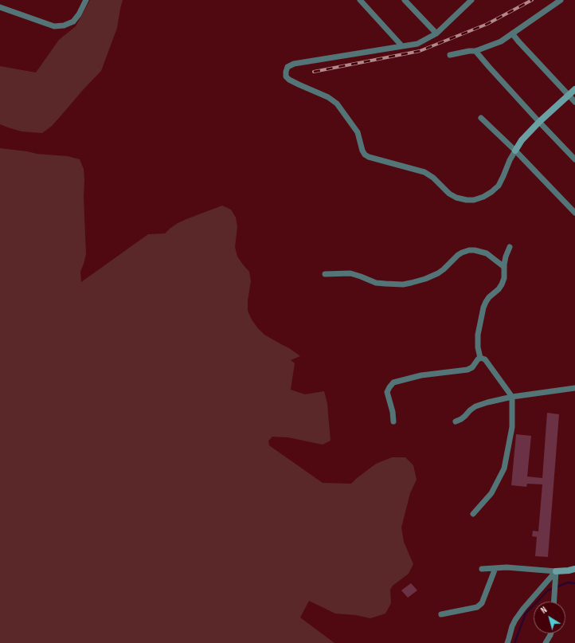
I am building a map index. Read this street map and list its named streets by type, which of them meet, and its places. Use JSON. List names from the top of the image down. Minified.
{"north":"top left"}
